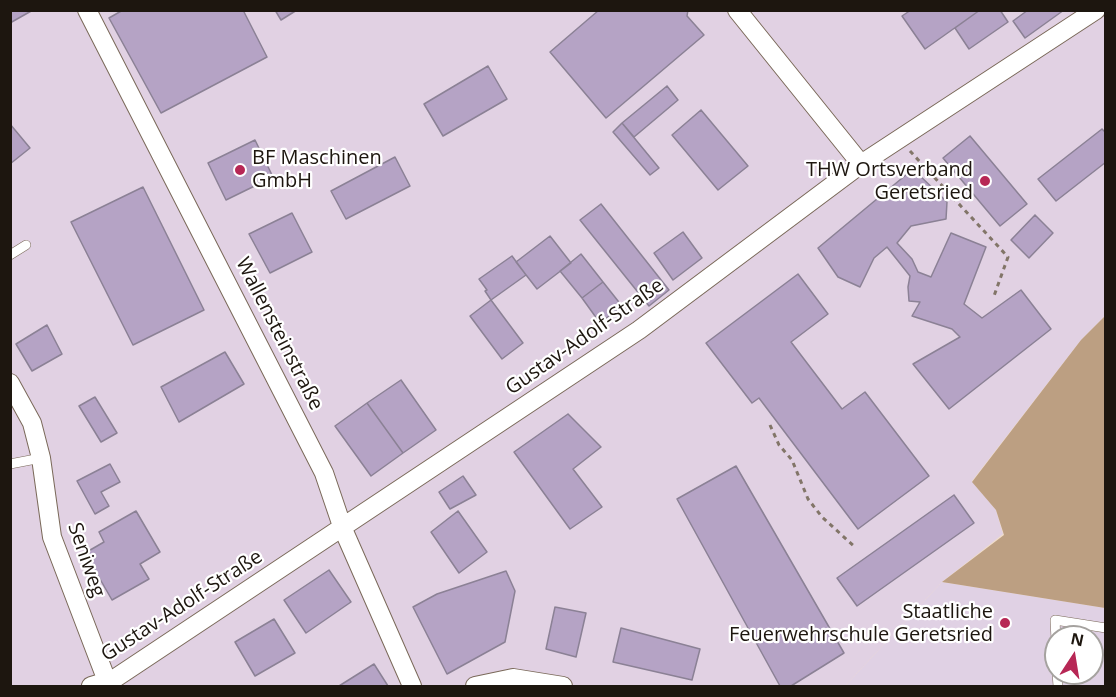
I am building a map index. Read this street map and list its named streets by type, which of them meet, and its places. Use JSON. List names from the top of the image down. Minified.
{"streets":{"street":["Wallensteinstraße","Gustav-Adolf-Straße","Seniweg"]},"crossings":[["Wallensteinstraße","Gustav-Adolf-Straße"],["Gustav-Adolf-Straße","Seniweg"]],"places":["BF Maschinen GmbH","THW Ortsverband Geretsried","Staatliche Feuerwehrschule Geretsried"],"north":"top"}
